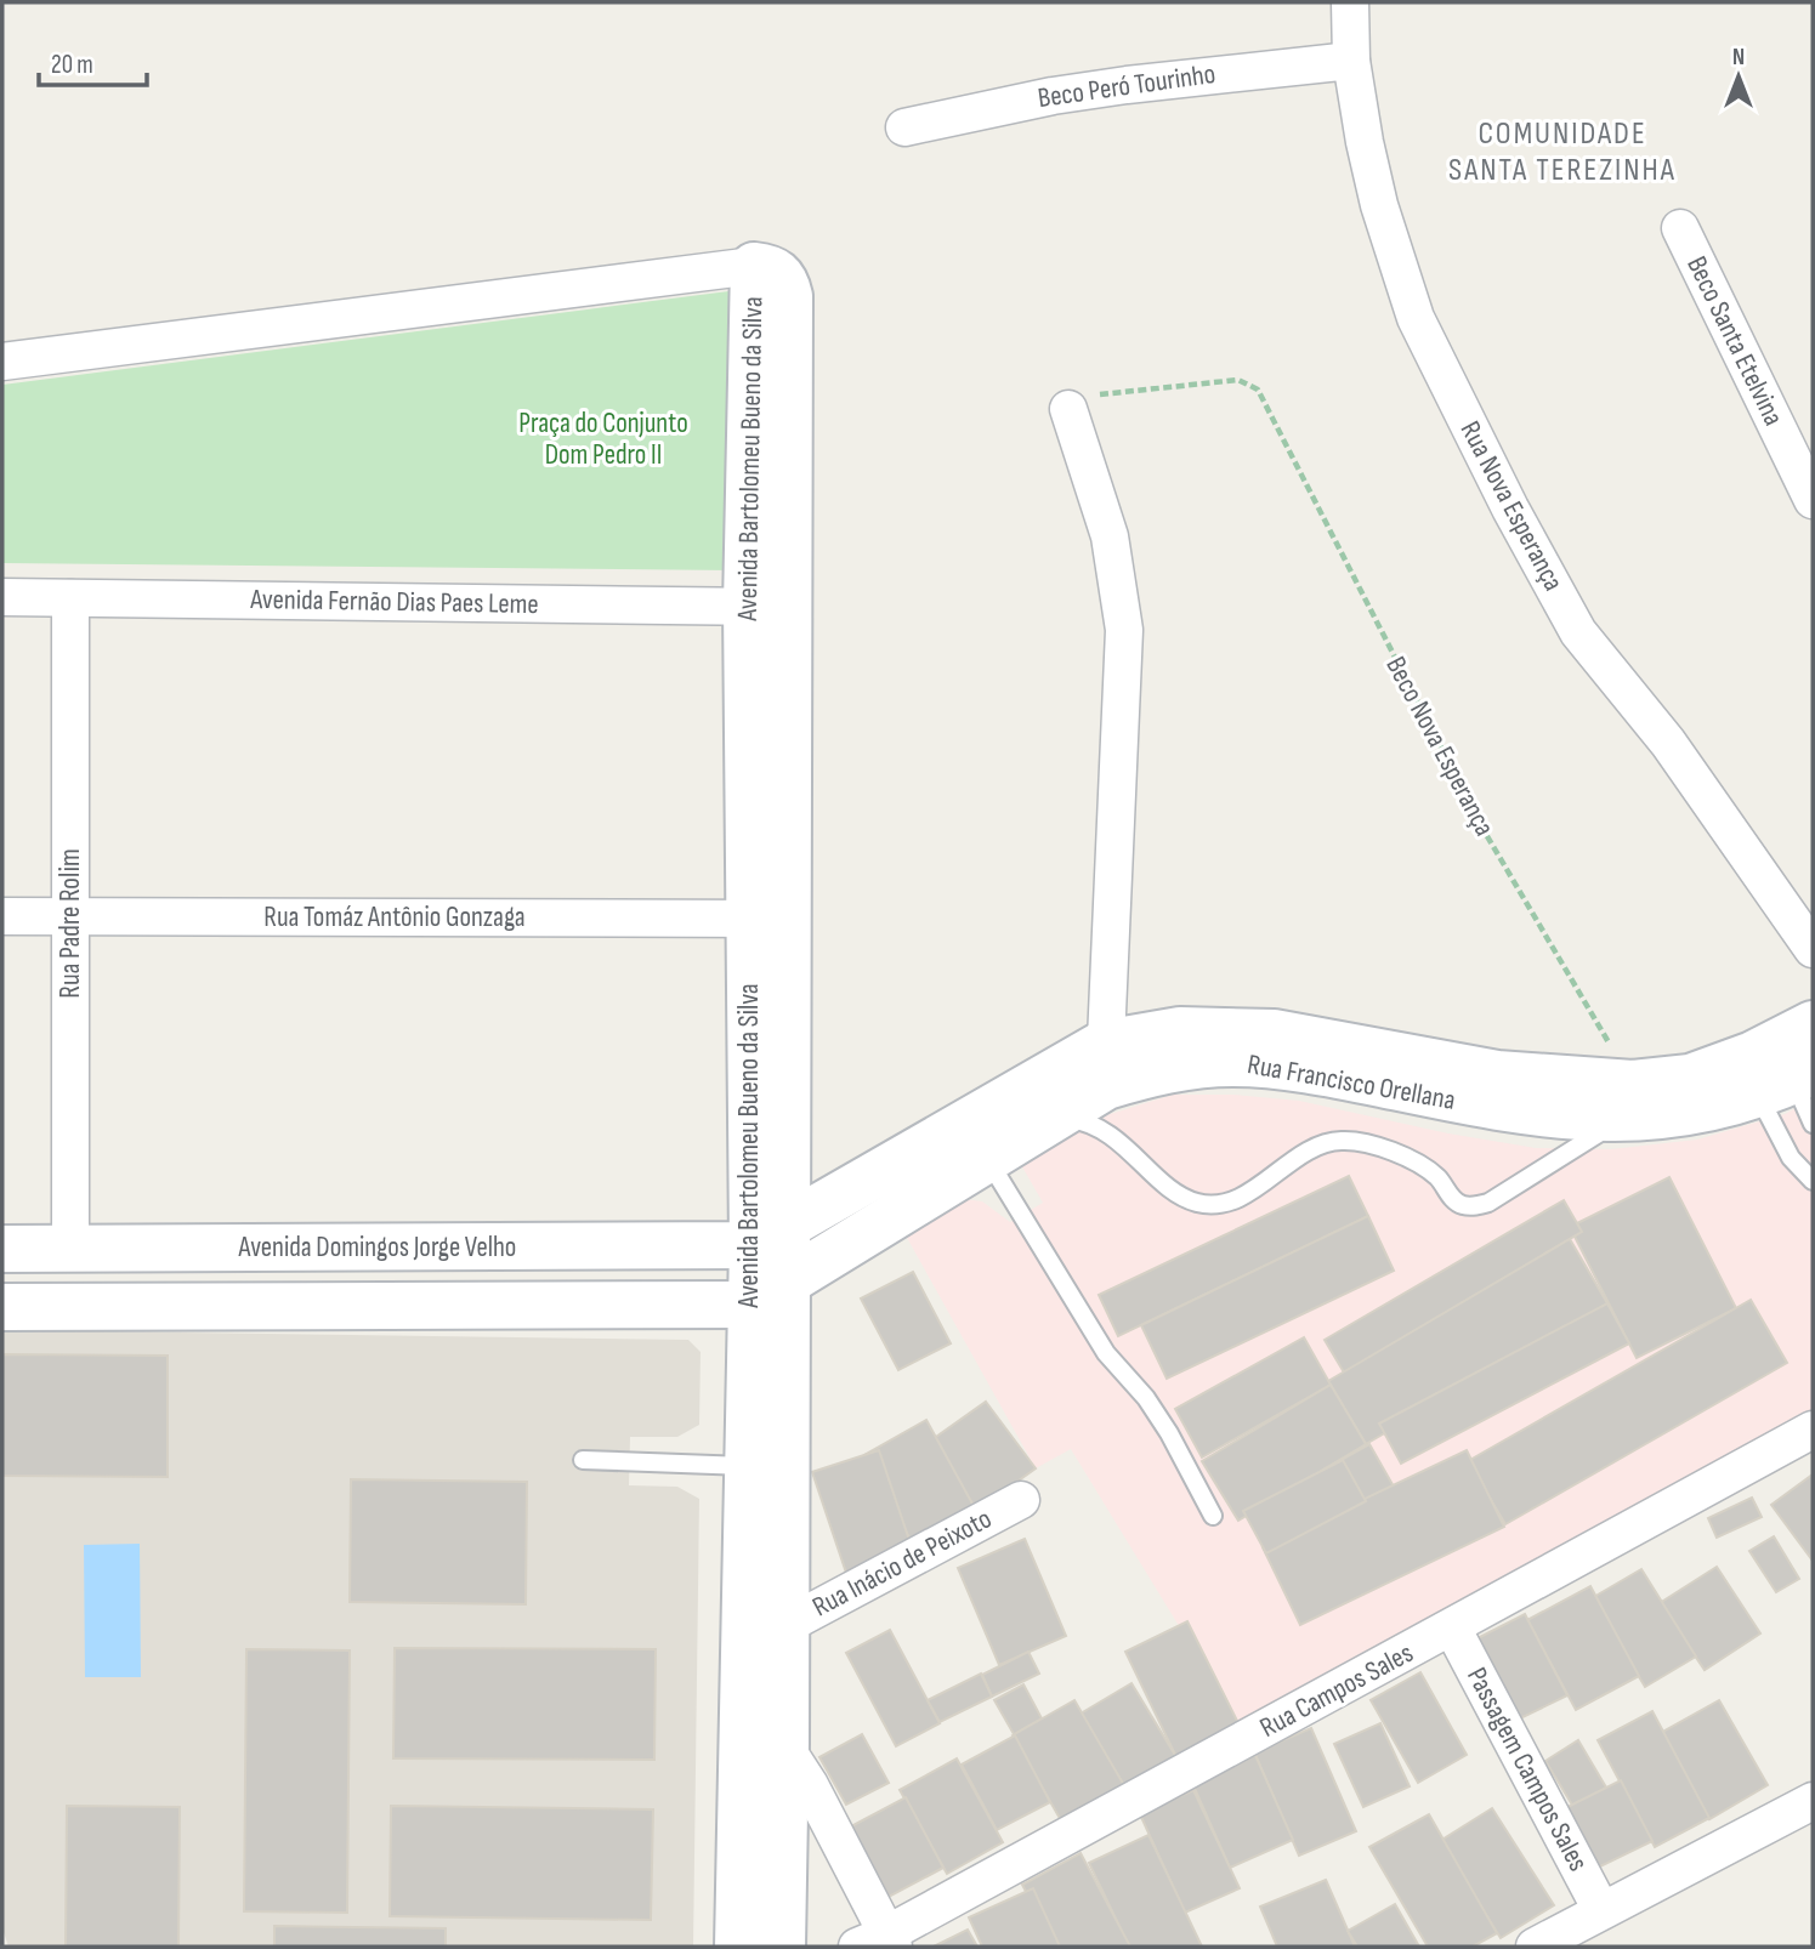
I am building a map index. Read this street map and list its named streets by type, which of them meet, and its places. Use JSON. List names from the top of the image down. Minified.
{"streets":{"street":["Beco Peró Tourinho","Beco Santa Etelvina","Avenida Bartolomeu Bueno da Silva","Rua Nova Esperança","Avenida Fernão Dias Paes Leme","Rua Tomáz Antônio Gonzaga","Rua Padre Rolim","Rua Francisco Orellana","Avenida Domingos Jorge Velho","Rua Inácio de Peixoto","Rua Campos Sales","Passagem Campos Sales"],"path":["Beco Nova Esperança"]},"crossings":[["Beco Peró Tourinho","Rua Nova Esperança"],["Avenida Bartolomeu Bueno da Silva","Avenida Fernão Dias Paes Leme"],["Avenida Bartolomeu Bueno da Silva","Rua Tomáz Antônio Gonzaga"],["Avenida Bartolomeu Bueno da Silva","Rua Francisco Orellana"],["Avenida Bartolomeu Bueno da Silva","Avenida Domingos Jorge Velho"],["Avenida Bartolomeu Bueno da Silva","Rua Inácio de Peixoto"],["Avenida Fernão Dias Paes Leme","Rua Padre Rolim"],["Beco Nova Esperança","Rua Francisco Orellana"],["Rua Tomáz Antônio Gonzaga","Rua Padre Rolim"],["Rua Padre Rolim","Avenida Domingos Jorge Velho"],["Rua Francisco Orellana","Avenida Domingos Jorge Velho"],["Rua Campos Sales","Passagem Campos Sales"]],"districts":["COMUNIDADE SANTA TEREZINHA"],"parks":["Praça do Conjunto Dom Pedro II"],"scale_bar":"20 m","north":"top"}
